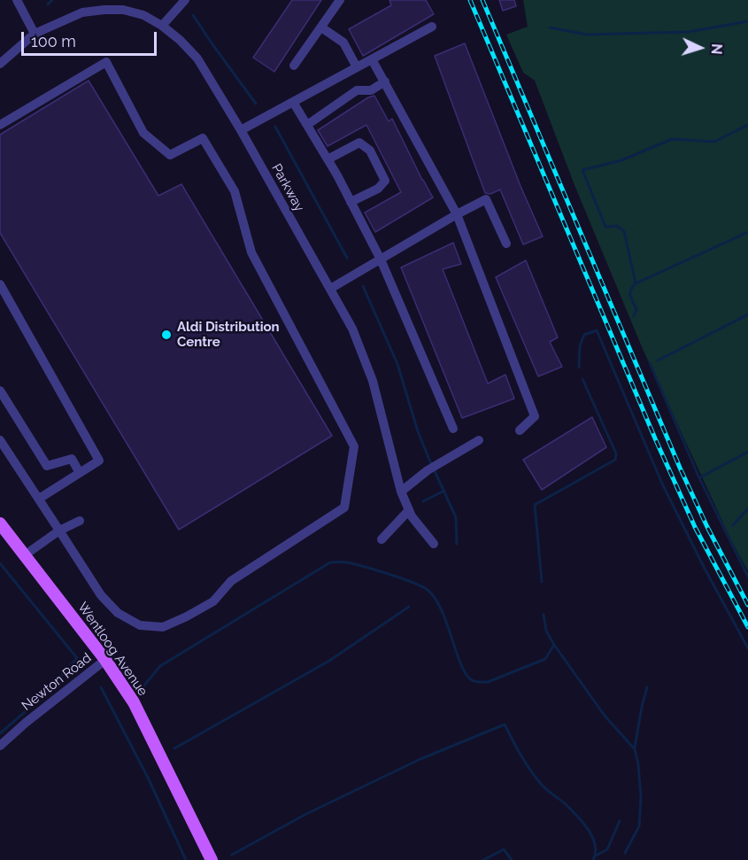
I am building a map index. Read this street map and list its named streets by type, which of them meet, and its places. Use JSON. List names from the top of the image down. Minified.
{"streets":{"main road":["Wentloog Avenue"],"street":["Parkway","Newton Road"]},"crossings":[["Wentloog Avenue","Newton Road"]],"places":["Aldi Distribution Centre"],"scale_bar":"100 m","north":"right"}
